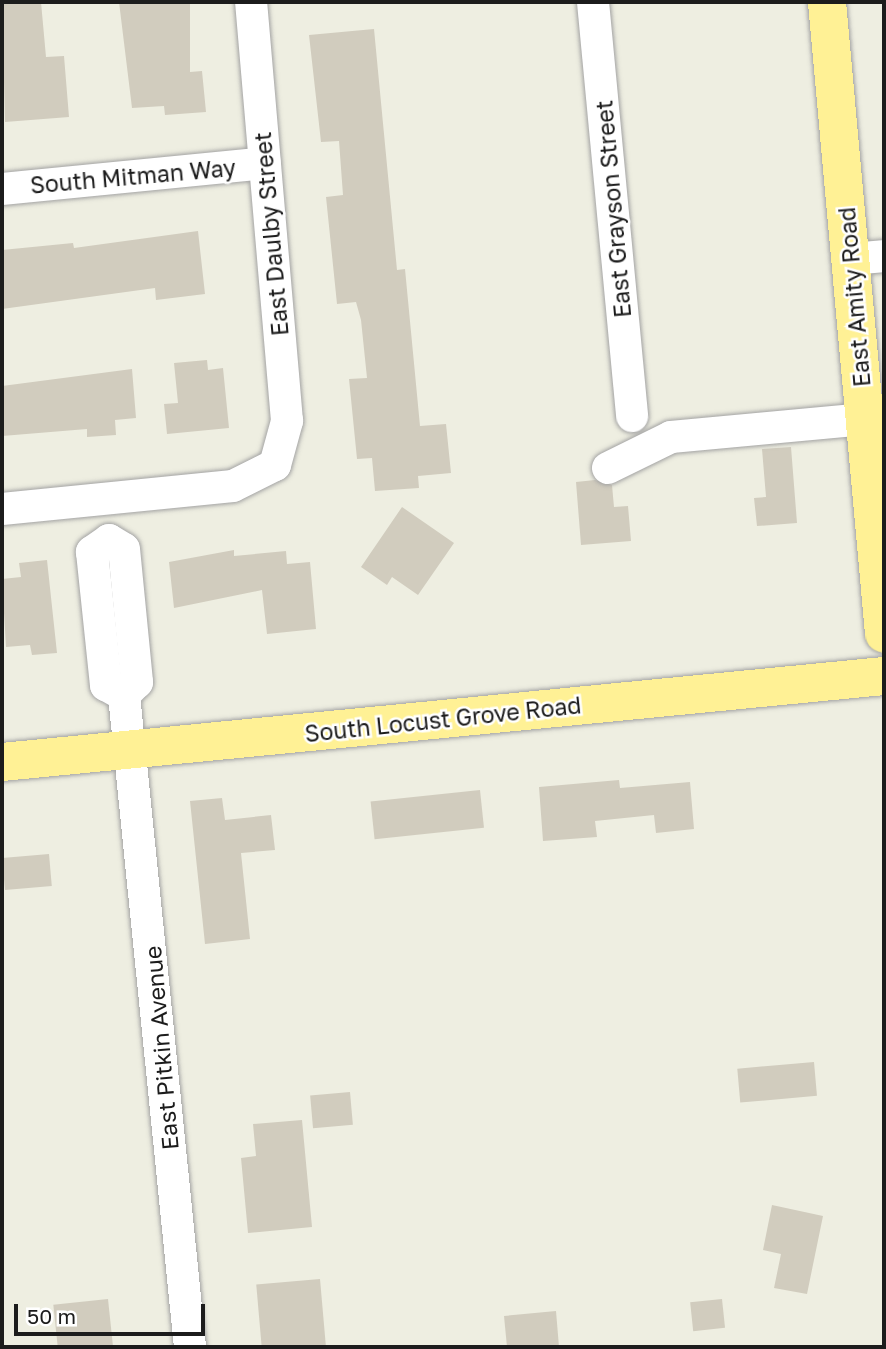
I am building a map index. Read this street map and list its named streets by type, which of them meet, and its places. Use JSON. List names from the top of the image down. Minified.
{"streets":{"main road":["East Amity Road","South Locust Grove Road"],"street":["South Mitman Way","East Grayson Street","East Daulby Street","East Pitkin Avenue"]},"crossings":[["South Mitman Way","East Daulby Street"],["East Daulby Street","East Pitkin Avenue"],["South Locust Grove Road","East Pitkin Avenue"]],"scale_bar":"50 m"}
